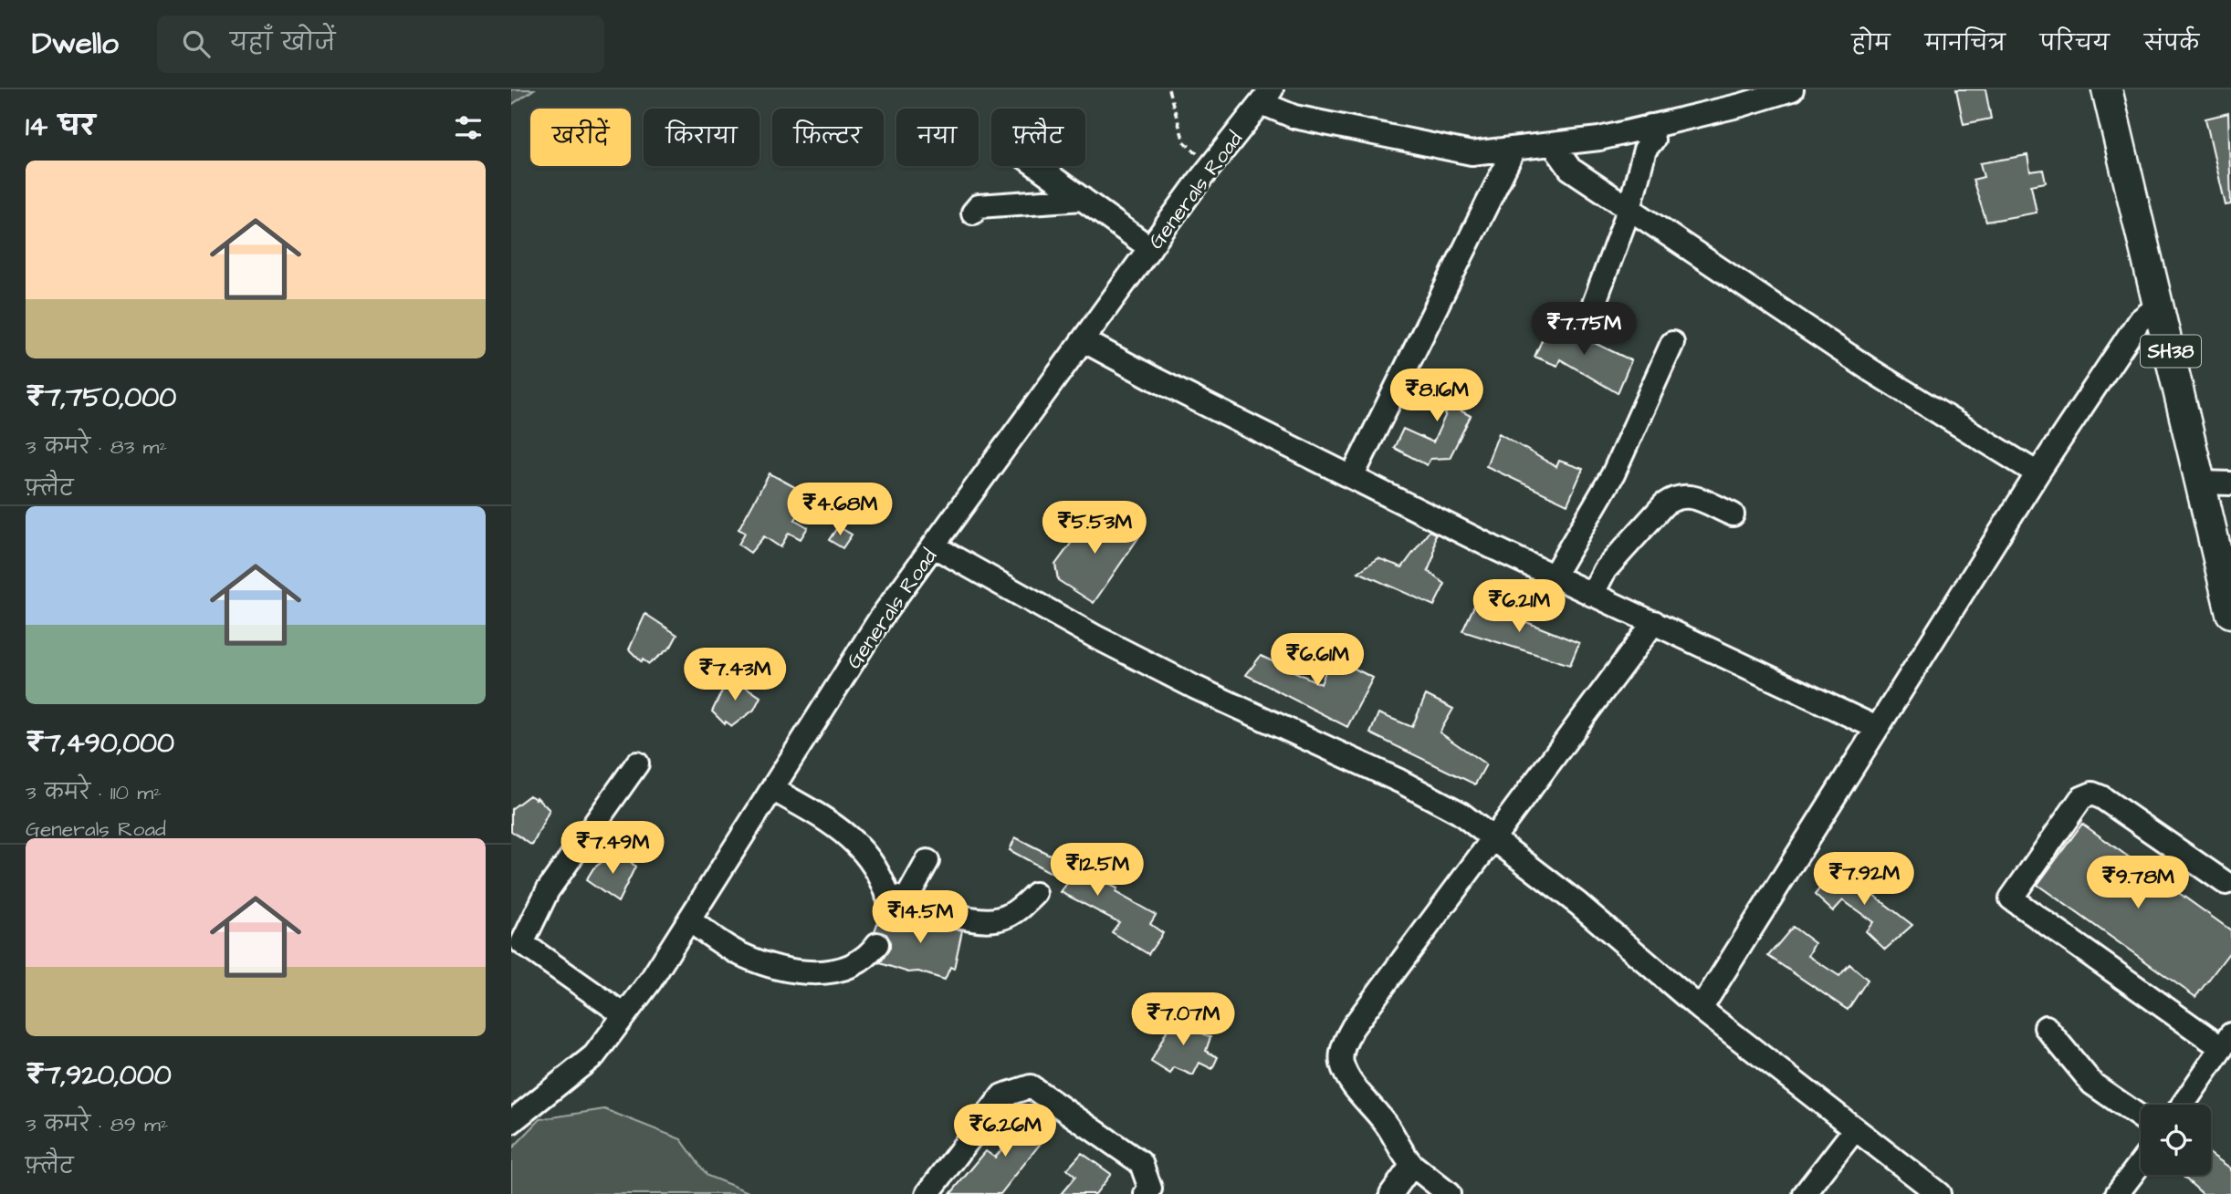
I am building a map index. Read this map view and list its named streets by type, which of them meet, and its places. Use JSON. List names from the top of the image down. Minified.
{"streets":{"main road":["SH38"],"street":["Generals Road"]},"page":{"header":"Dwello","search":"यहाँ खोजें","nav":["होम","मानचित्र","परिचय","संपर्क"],"heading":"14 घर","chip":["खरीदें","किराया","फ़िल्टर","नया","फ़्लैट"],"list":[{"name":"₹7,750,000","note":"3 कमरे · 83 m² · फ़्लैट"},{"name":"₹7,490,000","note":"3 कमरे · 110 m² · Generals Road"},{"name":"₹7,920,000","note":"3 कमरे · 89 m² · फ़्लैट"}],"price":["₹7.75M","₹8.16M","₹4.68M","₹5.53M","₹6.21M","₹6.61M","₹7.43M","₹7.49M","₹12.5M","₹7.92M","₹9.78M","₹14.5M","₹7.07M","₹6.26M"]}}
